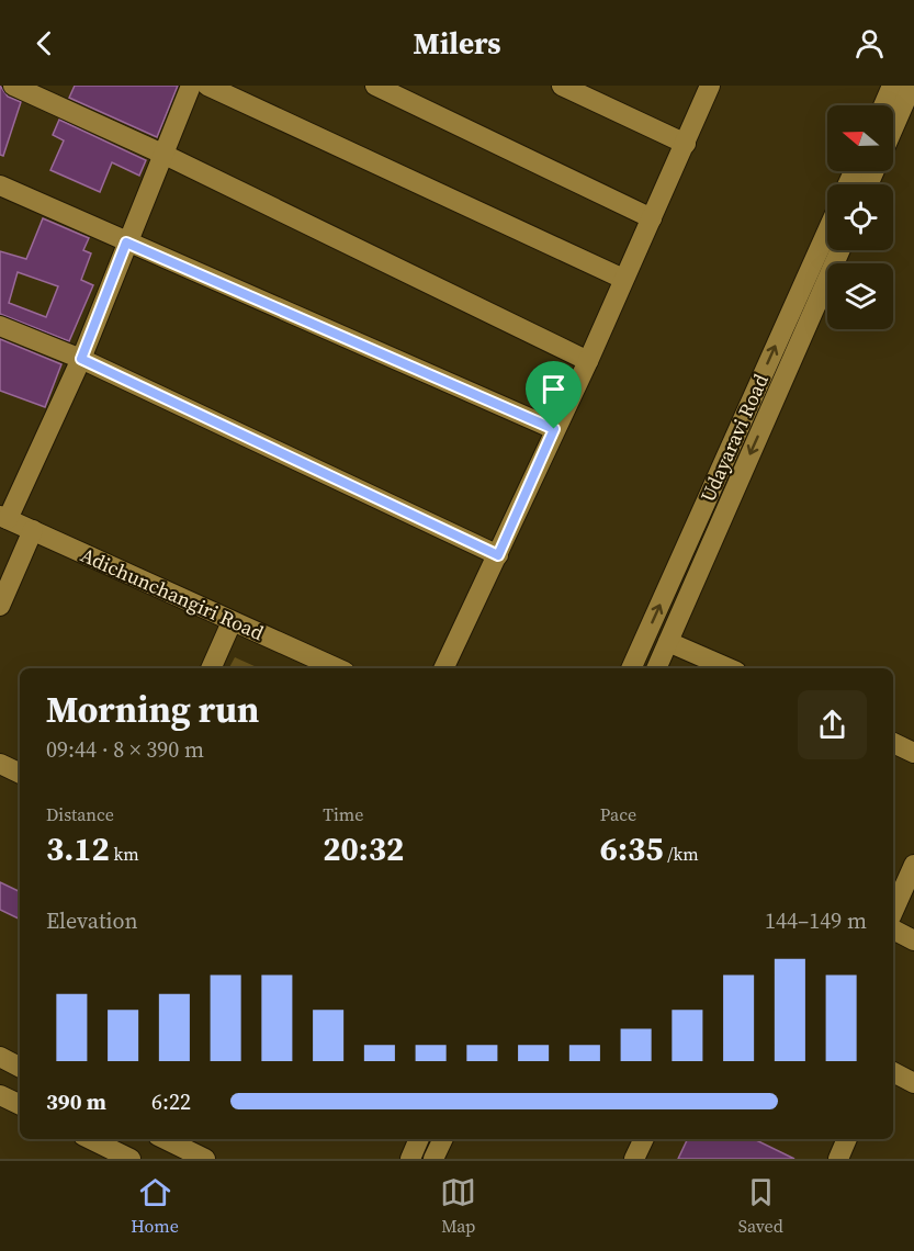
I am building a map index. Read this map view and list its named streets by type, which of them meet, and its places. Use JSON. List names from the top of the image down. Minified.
{"streets":{"street":["Udayaravi Road","Adichunchangiri Road"]},"north":"left","page":{"header":"Milers","heading":["Morning run","09:44 · 8 × 390 m"],"stats":[["Distance","3.12 km"],["Time","20:32"],["Pace","6:35 /km"]],"chart":["Elevation","144–149 m"],"list":[{"name":"390 m","note":"6:22"}],"tabs":["Home","Map","Saved"]}}
